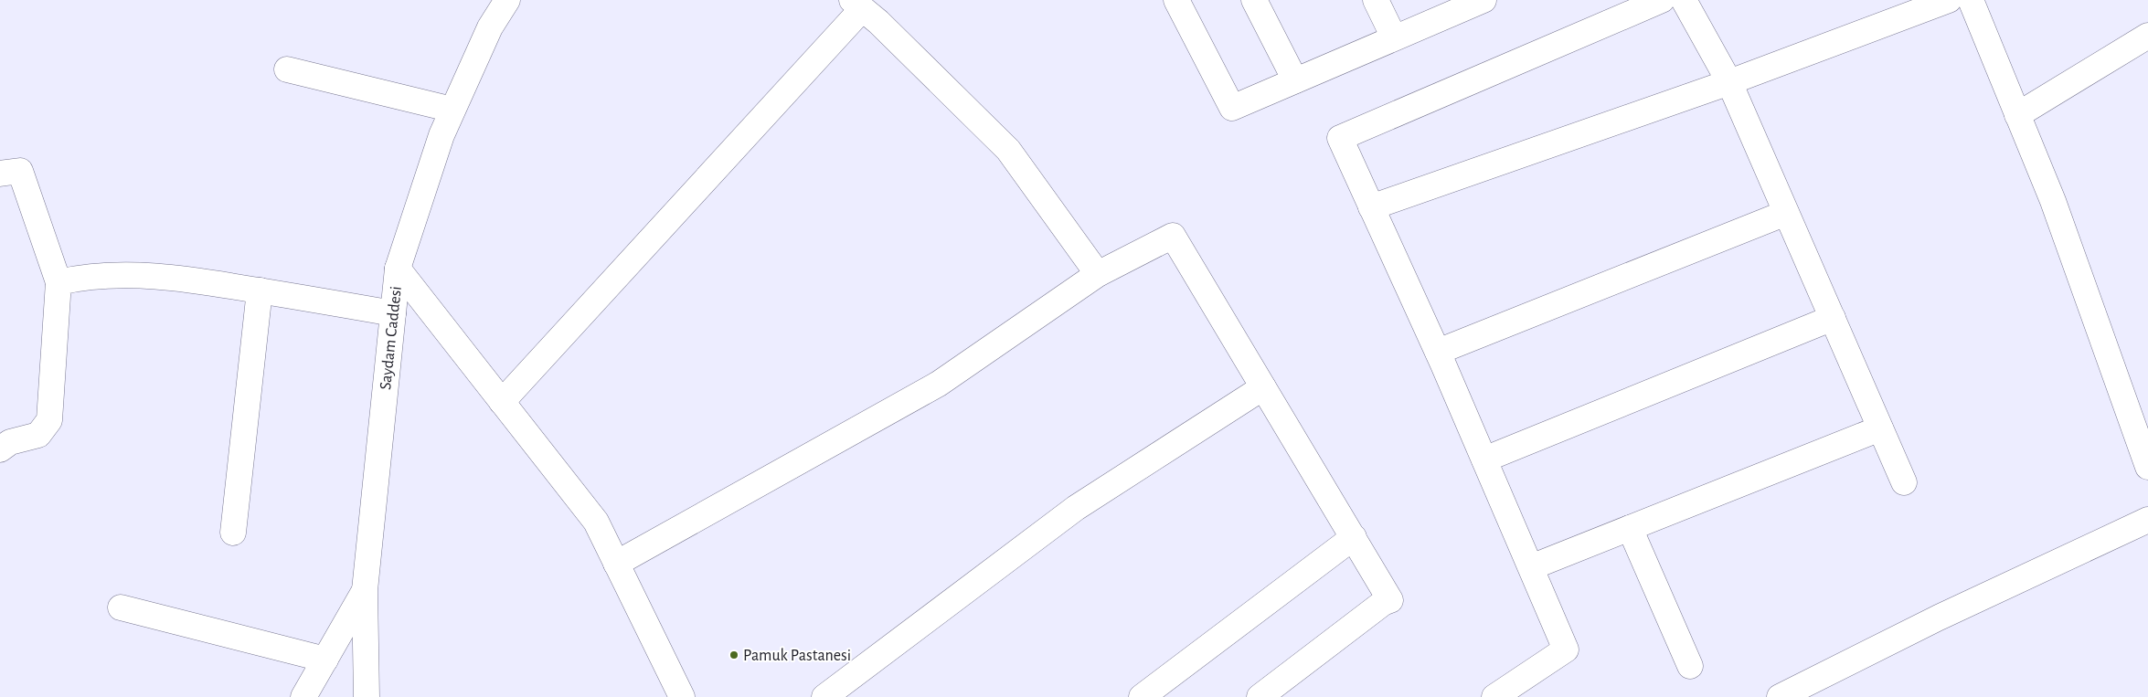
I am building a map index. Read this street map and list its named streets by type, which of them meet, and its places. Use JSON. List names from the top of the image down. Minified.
{"streets":{"street":["Saydam Caddesi"]},"places":["Pamuk Pastanesi"]}
